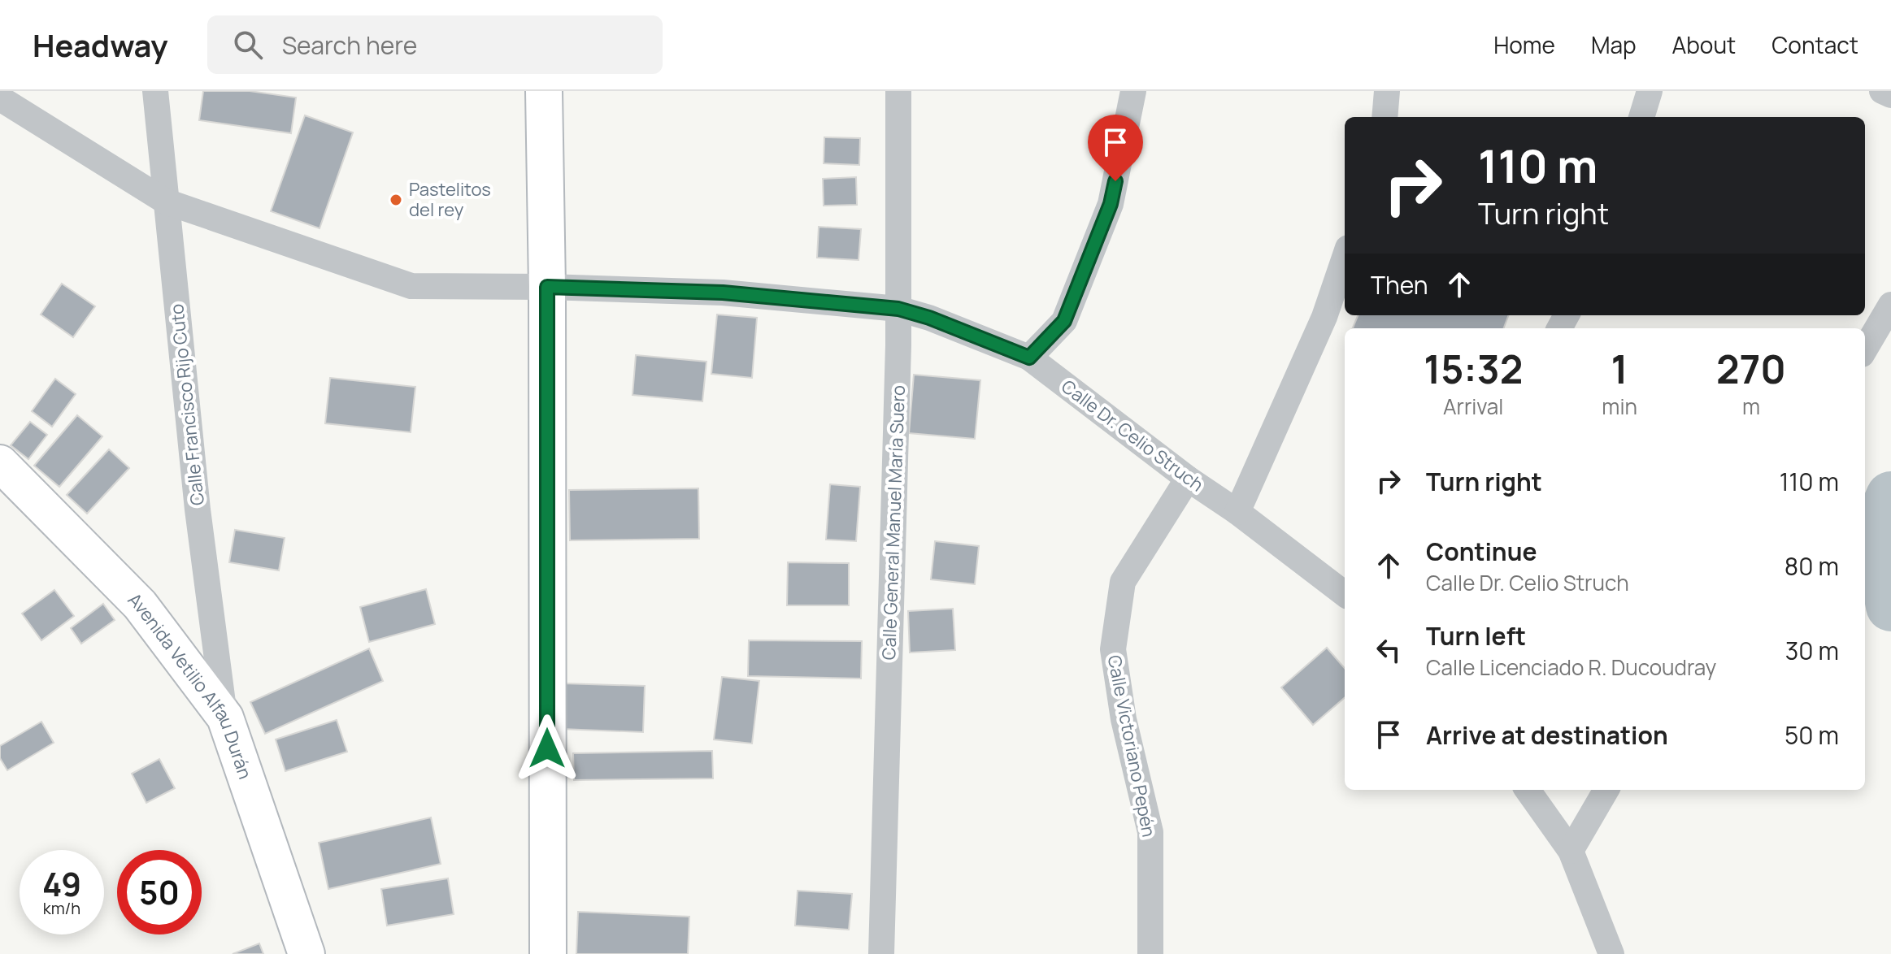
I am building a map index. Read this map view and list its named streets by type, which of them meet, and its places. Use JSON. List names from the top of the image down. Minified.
{"streets":{"main road":["Avenida Vetilio Alfau Durán"],"street":["Calle Francisco Rijo Cuto","Calle Dr. Celio Struch","Calle General Manuel María Suero","Calle Victoriano Pepén"]},"crossings":[["Calle Francisco Rijo Cuto","Calle Dr. Celio Struch"],["Calle Francisco Rijo Cuto","Avenida Vetilio Alfau Durán"],["Calle Dr. Celio Struch","Calle General Manuel María Suero"],["Calle Dr. Celio Struch","Calle Victoriano Pepén"]],"places":["Pastelitos del rey"],"page":{"header":"Headway","search":"Search here","nav":["Home","Map","About","Contact"],"turn":["110 m","Turn right"],"then":"Then","eta":["15:32","Arrival","1","min","270","m"],"list":[{"name":"Turn right","value":"110 m"},{"name":"Continue","note":"Calle Dr. Celio Struch","value":"80 m"},{"name":"Turn left","note":"Calle Licenciado R. Ducoudray","value":"30 m"},{"name":"Arrive at destination","value":"50 m"}],"speed":"49 km/h","limit":"50"}}
